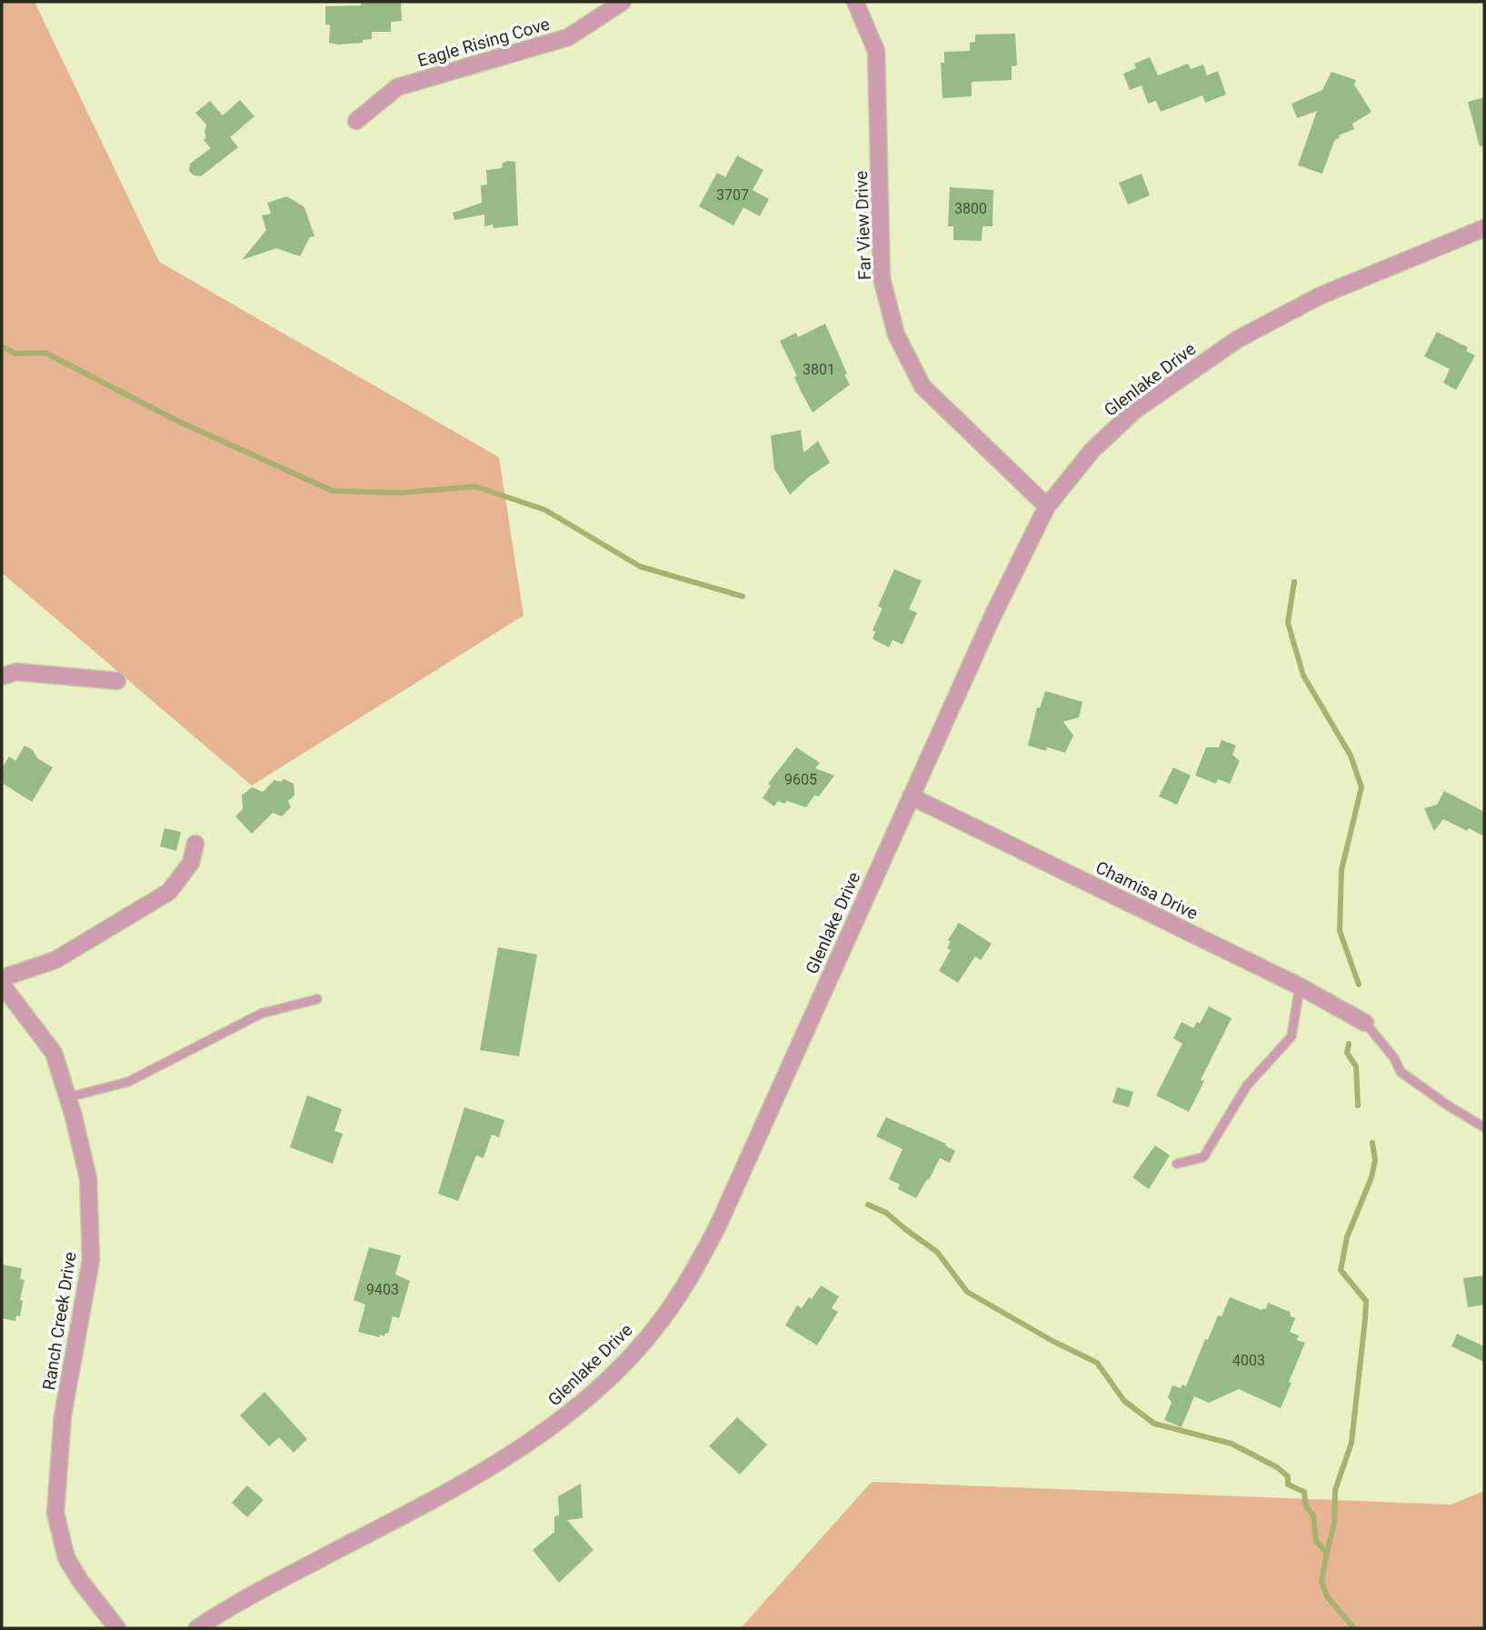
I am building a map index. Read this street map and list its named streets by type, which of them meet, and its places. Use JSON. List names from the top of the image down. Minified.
{"streets":{"street":["Eagle Rising Cove","Far View Drive","Glenlake Drive","Chamisa Drive","Ranch Creek Drive"]},"crossings":[["Far View Drive","Glenlake Drive"],["Glenlake Drive","Chamisa Drive"]],"house_numbers":["3707","3800","3801","9605","9403","4003"]}
